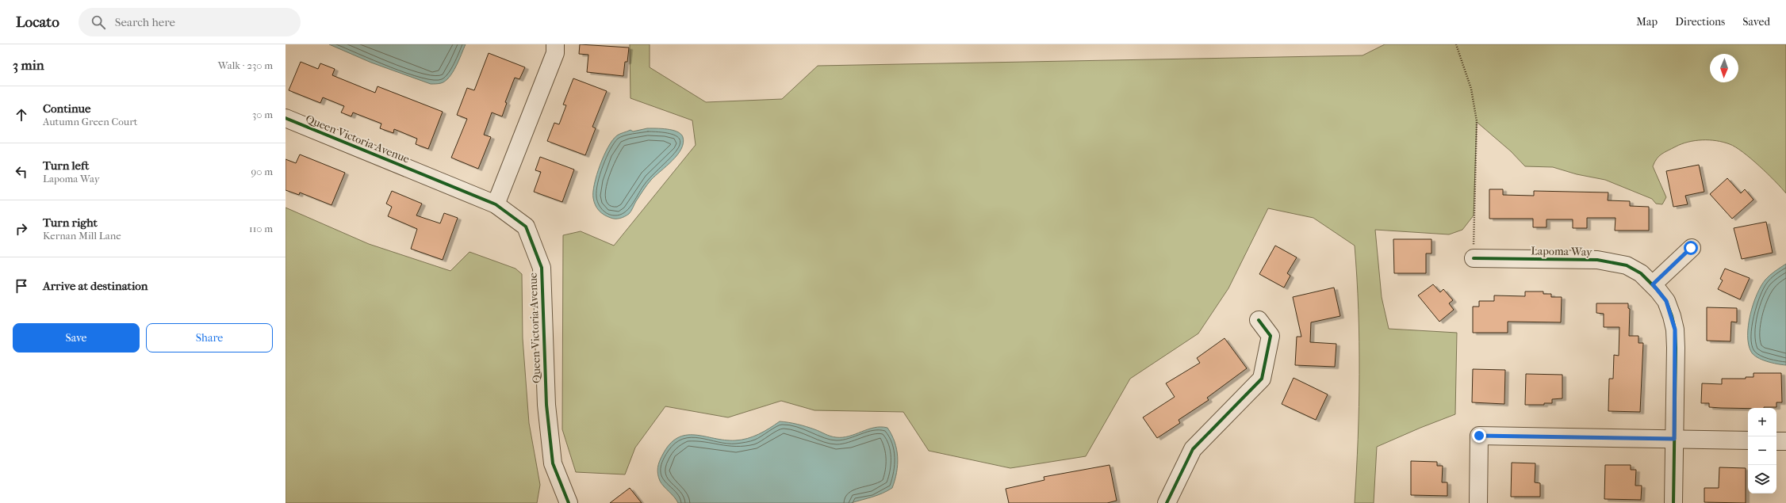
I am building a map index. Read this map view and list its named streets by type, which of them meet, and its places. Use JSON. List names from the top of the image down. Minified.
{"streets":{"street":["Queen Victoria Avenue","Lapoma Way"]},"north":"bottom","page":{"header":"Locato","search":"Search here","nav":["Map","Directions","Saved"],"heading":["3 min","Walk · 230 m"],"list":[["Continue","Autumn Green Court","30 m"],["Turn left","Lapoma Way","90 m"],["Turn right","Kernan Mill Lane","110 m"],"Arrive at destination"],"buttons":["Save","Share"],"map_buttons":["+","−"]}}
